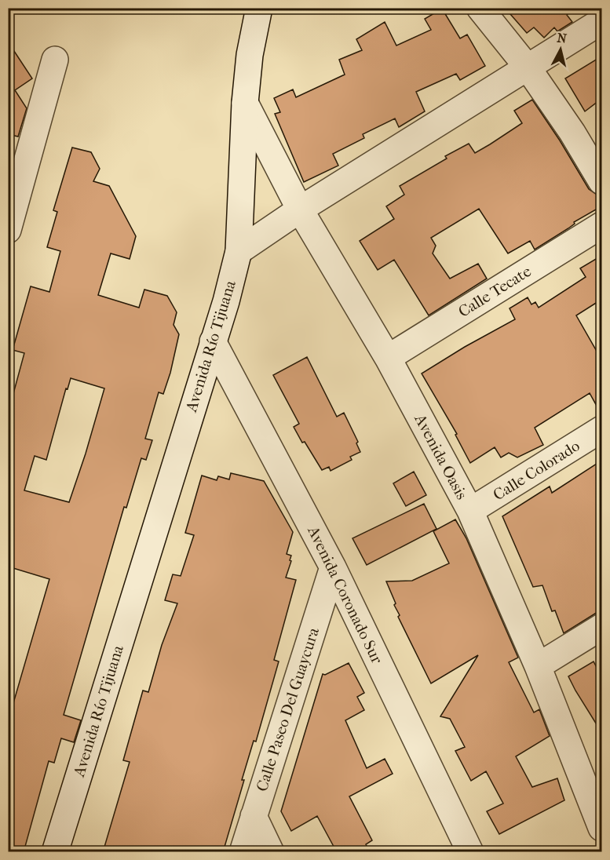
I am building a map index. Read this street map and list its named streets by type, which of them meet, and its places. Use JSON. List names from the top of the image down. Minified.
{"streets":{"street":["Calle Tecate","Avenida Río Tijuana","Avenida Oasis","Calle Colorado","Avenida Coronado Sur","Calle Paseo Del Guaycura"]},"crossings":[["Calle Tecate","Avenida Oasis"],["Avenida Río Tijuana","Avenida Coronado Sur"],["Avenida Oasis","Calle Colorado"],["Avenida Coronado Sur","Calle Paseo Del Guaycura"]],"north":"top"}
